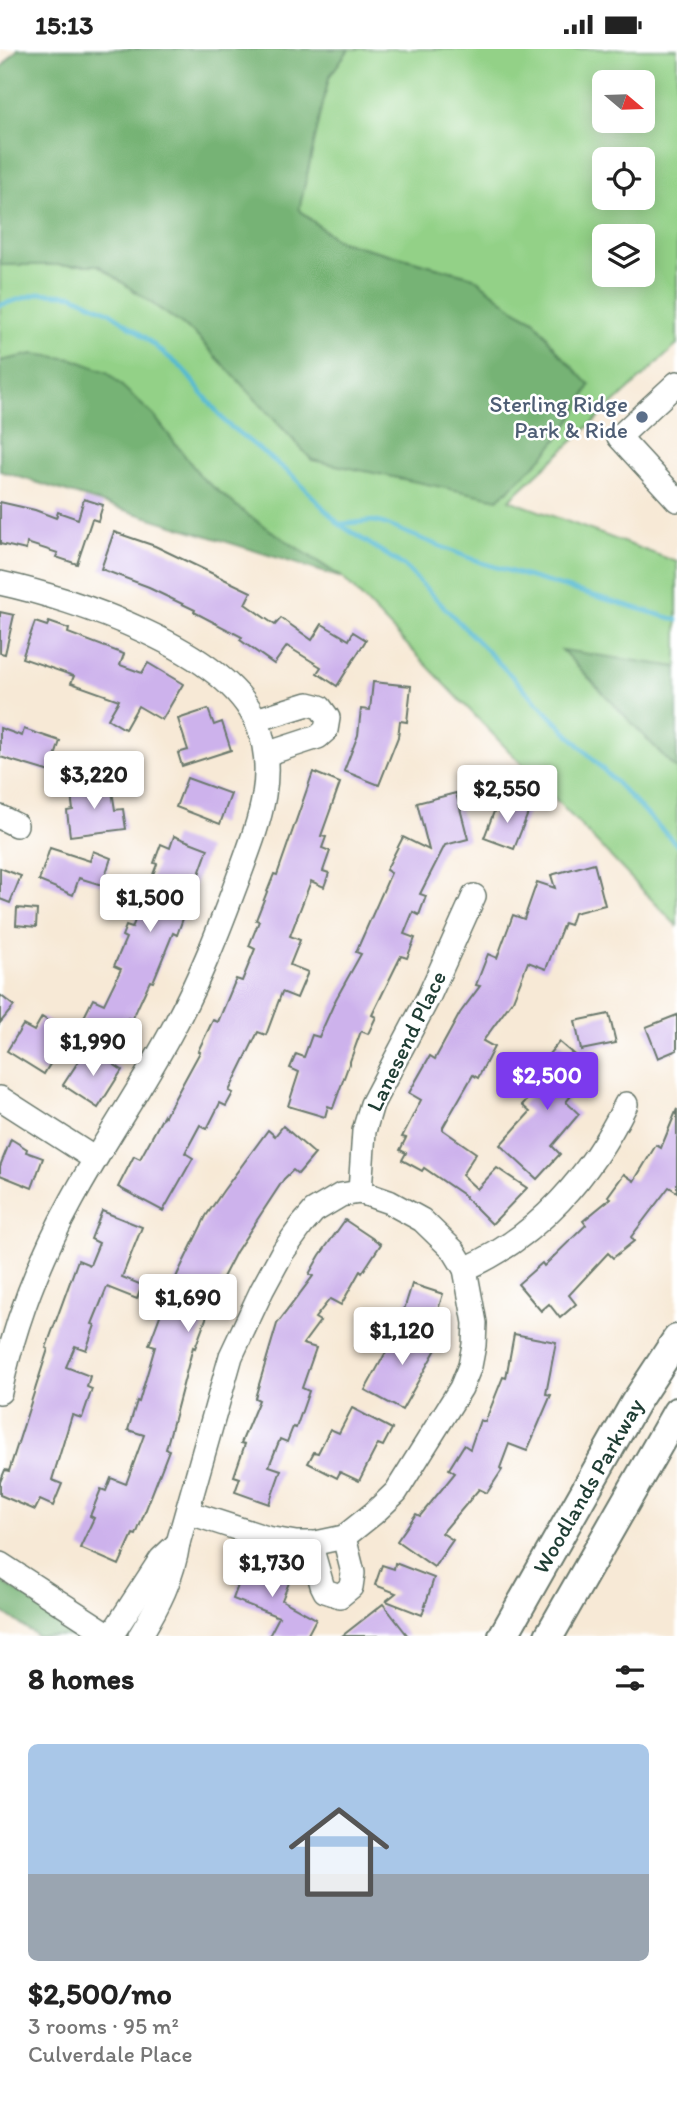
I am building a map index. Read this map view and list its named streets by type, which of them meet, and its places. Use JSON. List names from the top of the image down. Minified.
{"streets":{"main road":["Woodlands Parkway"],"street":["Lanesend Place"]},"places":["Sterling Ridge Park & Ride"],"north":"right","page":{"status":"15:13","price":["$3,220","$2,550","$1,500","$1,990","$2,500","$1,690","$1,120","$1,730"],"heading":"8 homes","list":[{"name":"$2,500/mo","note":"3 rooms · 95 m² · Culverdale Place"}]}}
